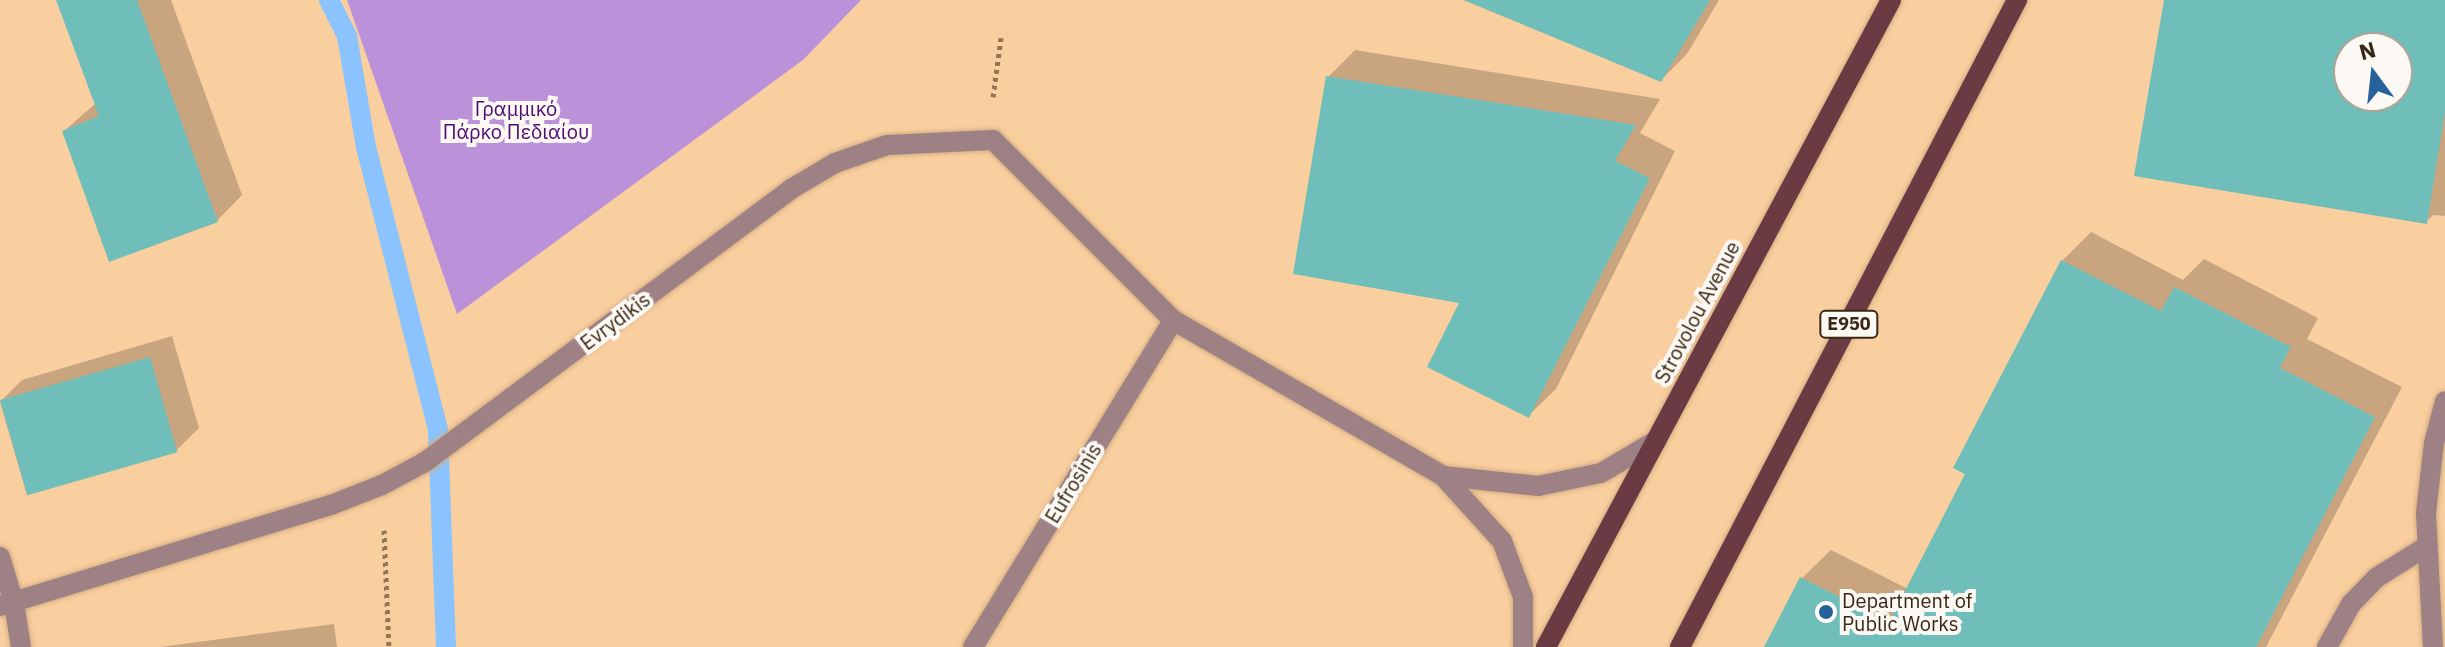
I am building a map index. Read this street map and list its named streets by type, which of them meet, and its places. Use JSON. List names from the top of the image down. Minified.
{"streets":{"main road":["Strovolou Avenue","E950"],"street":["Evrydikis","Eufrosinis"]},"parks":["Γραμμικό Πάρκο Πεδιαίου"],"places":["Department of Public Works"],"north":"top"}
